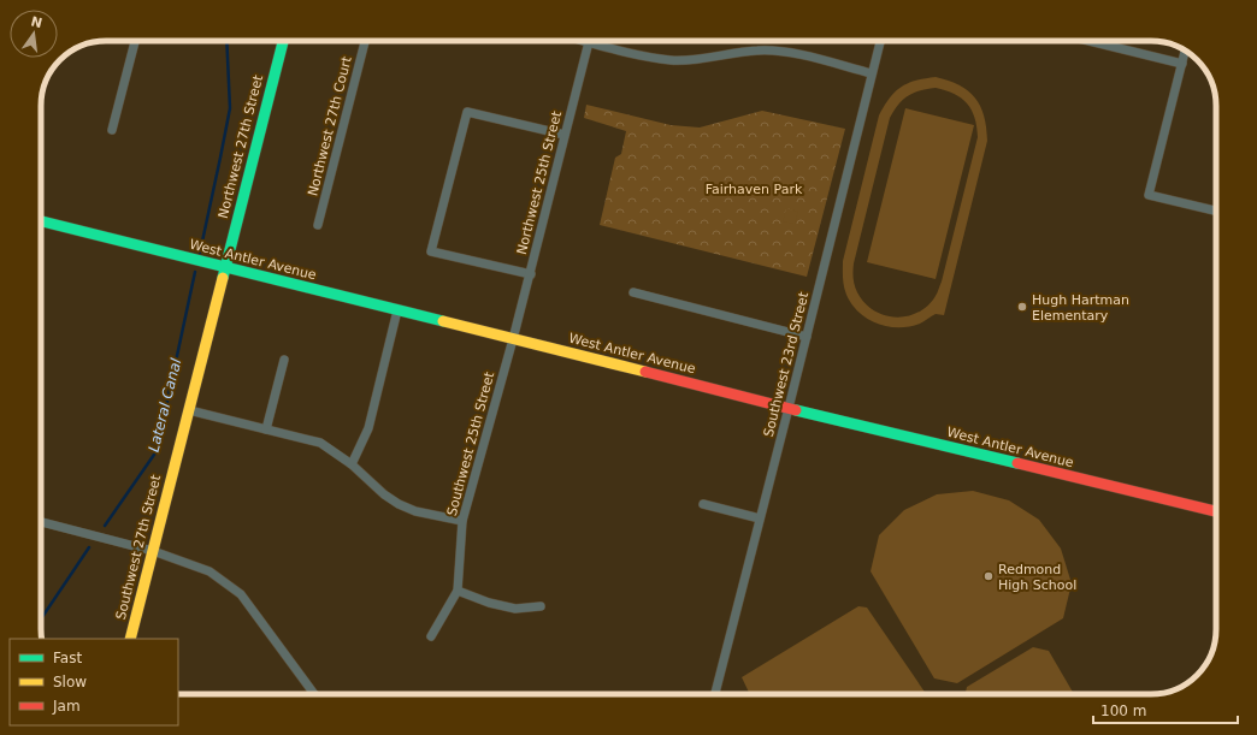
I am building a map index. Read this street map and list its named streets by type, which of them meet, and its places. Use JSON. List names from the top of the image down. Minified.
{"streets":{"street":["Northwest 27th Court","Northwest 27th Street","Northwest 25th Street","West Antler Avenue","Southwest 23rd Street","Southwest 25th Street","Southwest 27th Street"]},"crossings":[["Northwest 27th Street","West Antler Avenue"],["Northwest 27th Street","Southwest 27th Street"],["Northwest 25th Street","West Antler Avenue"],["Northwest 25th Street","Southwest 25th Street"],["West Antler Avenue","Southwest 23rd Street"],["West Antler Avenue","Southwest 25th Street"],["West Antler Avenue","Southwest 27th Street"]],"water":["Lateral Canal"],"parks":["Fairhaven Park"],"places":["Hugh Hartman Elementary","Redmond High School"],"legend":["Fast","Slow","Jam"],"scale_bar":"100 m","north":"top"}
